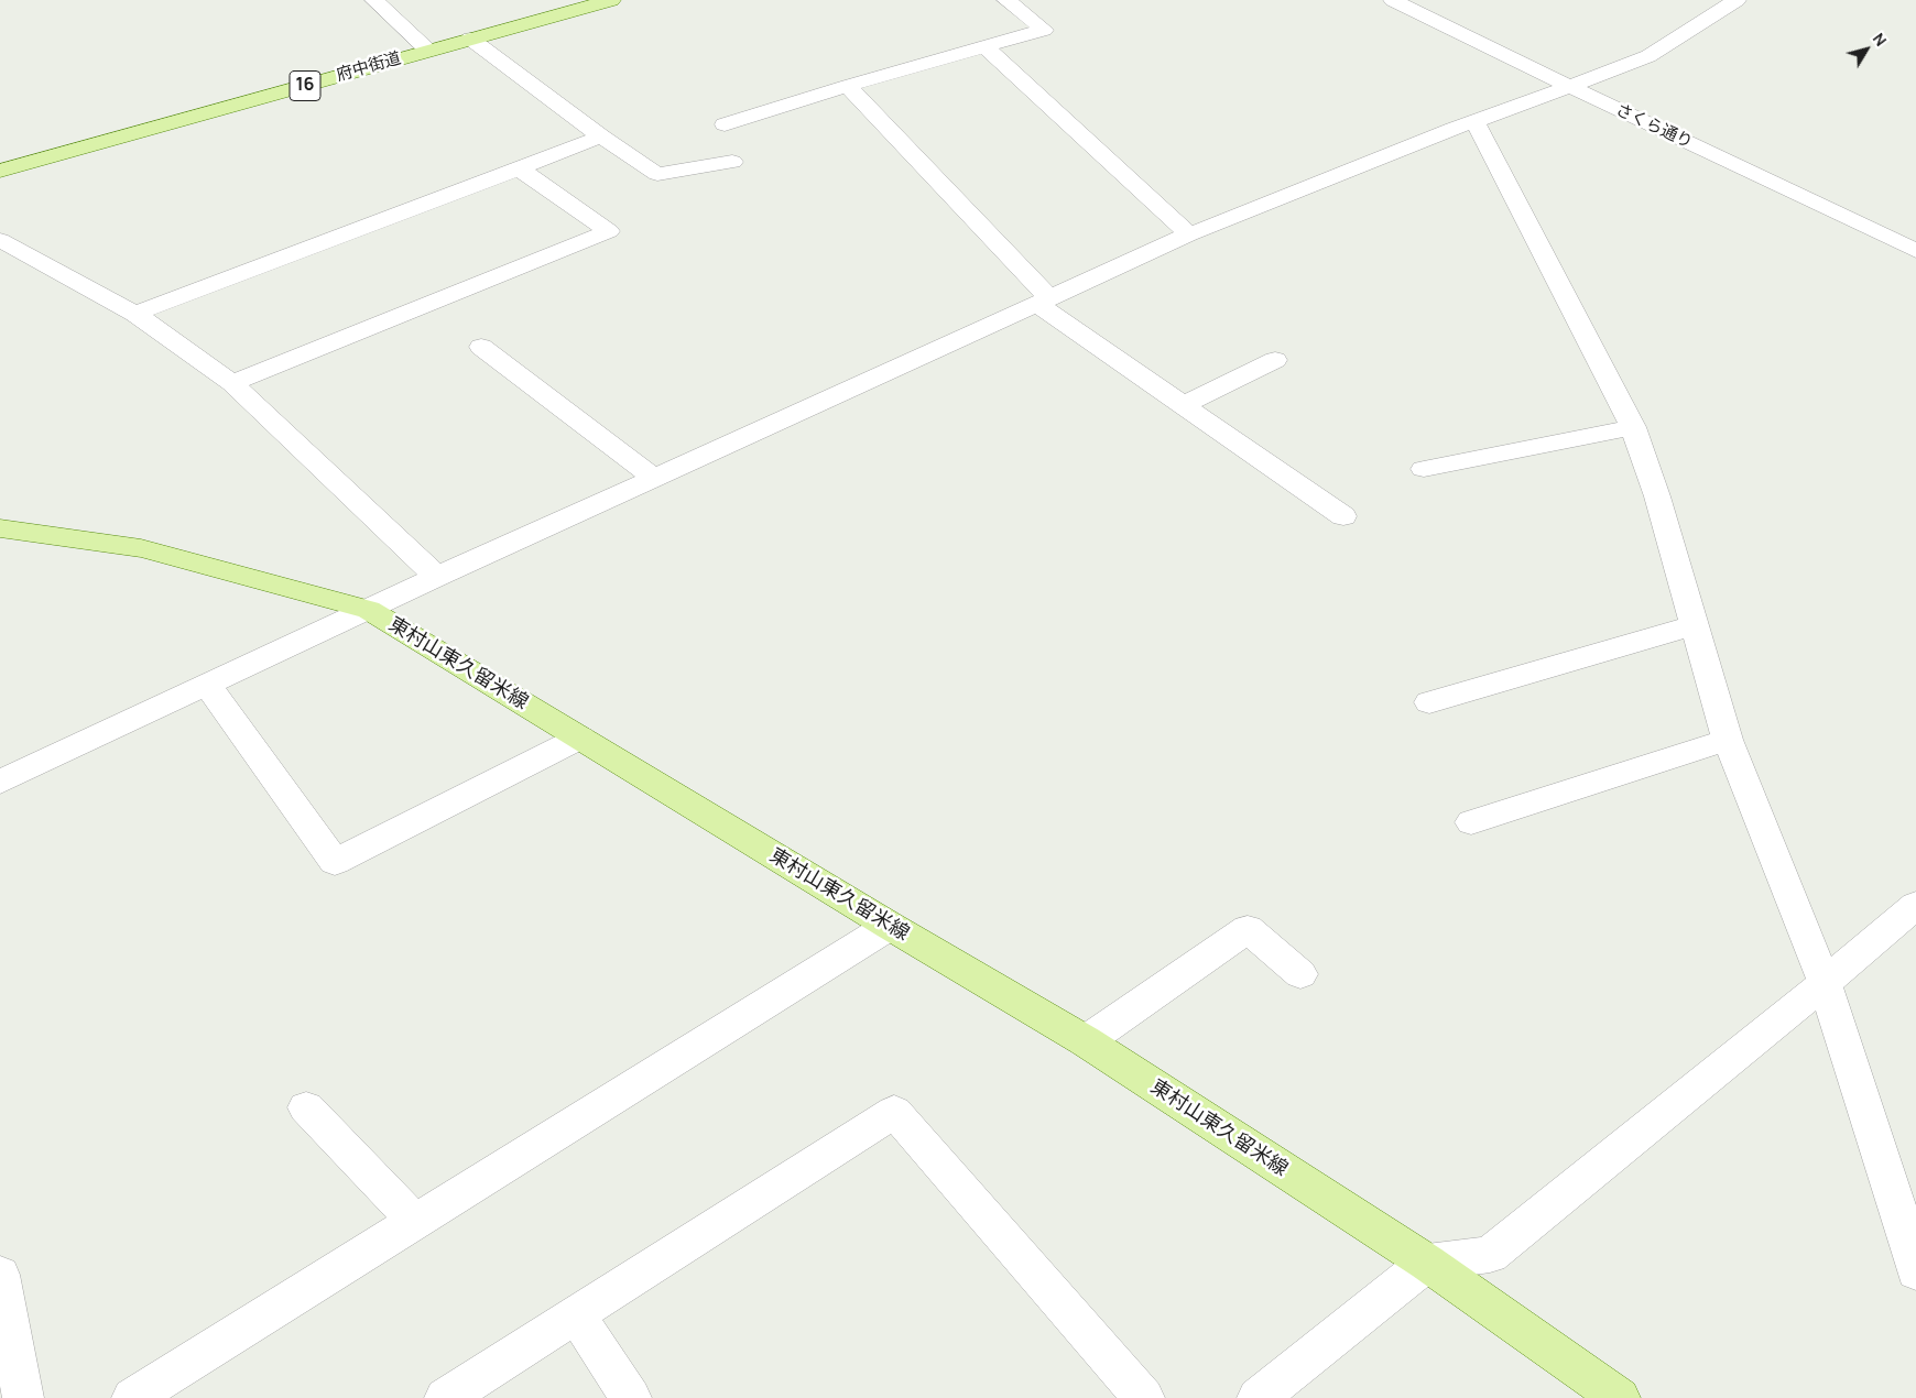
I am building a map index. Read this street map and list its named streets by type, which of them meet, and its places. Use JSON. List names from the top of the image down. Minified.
{"streets":{"main road":["府中街道","16","東村山東久留米線"],"street":["さくら通り"]},"north":"top right"}
